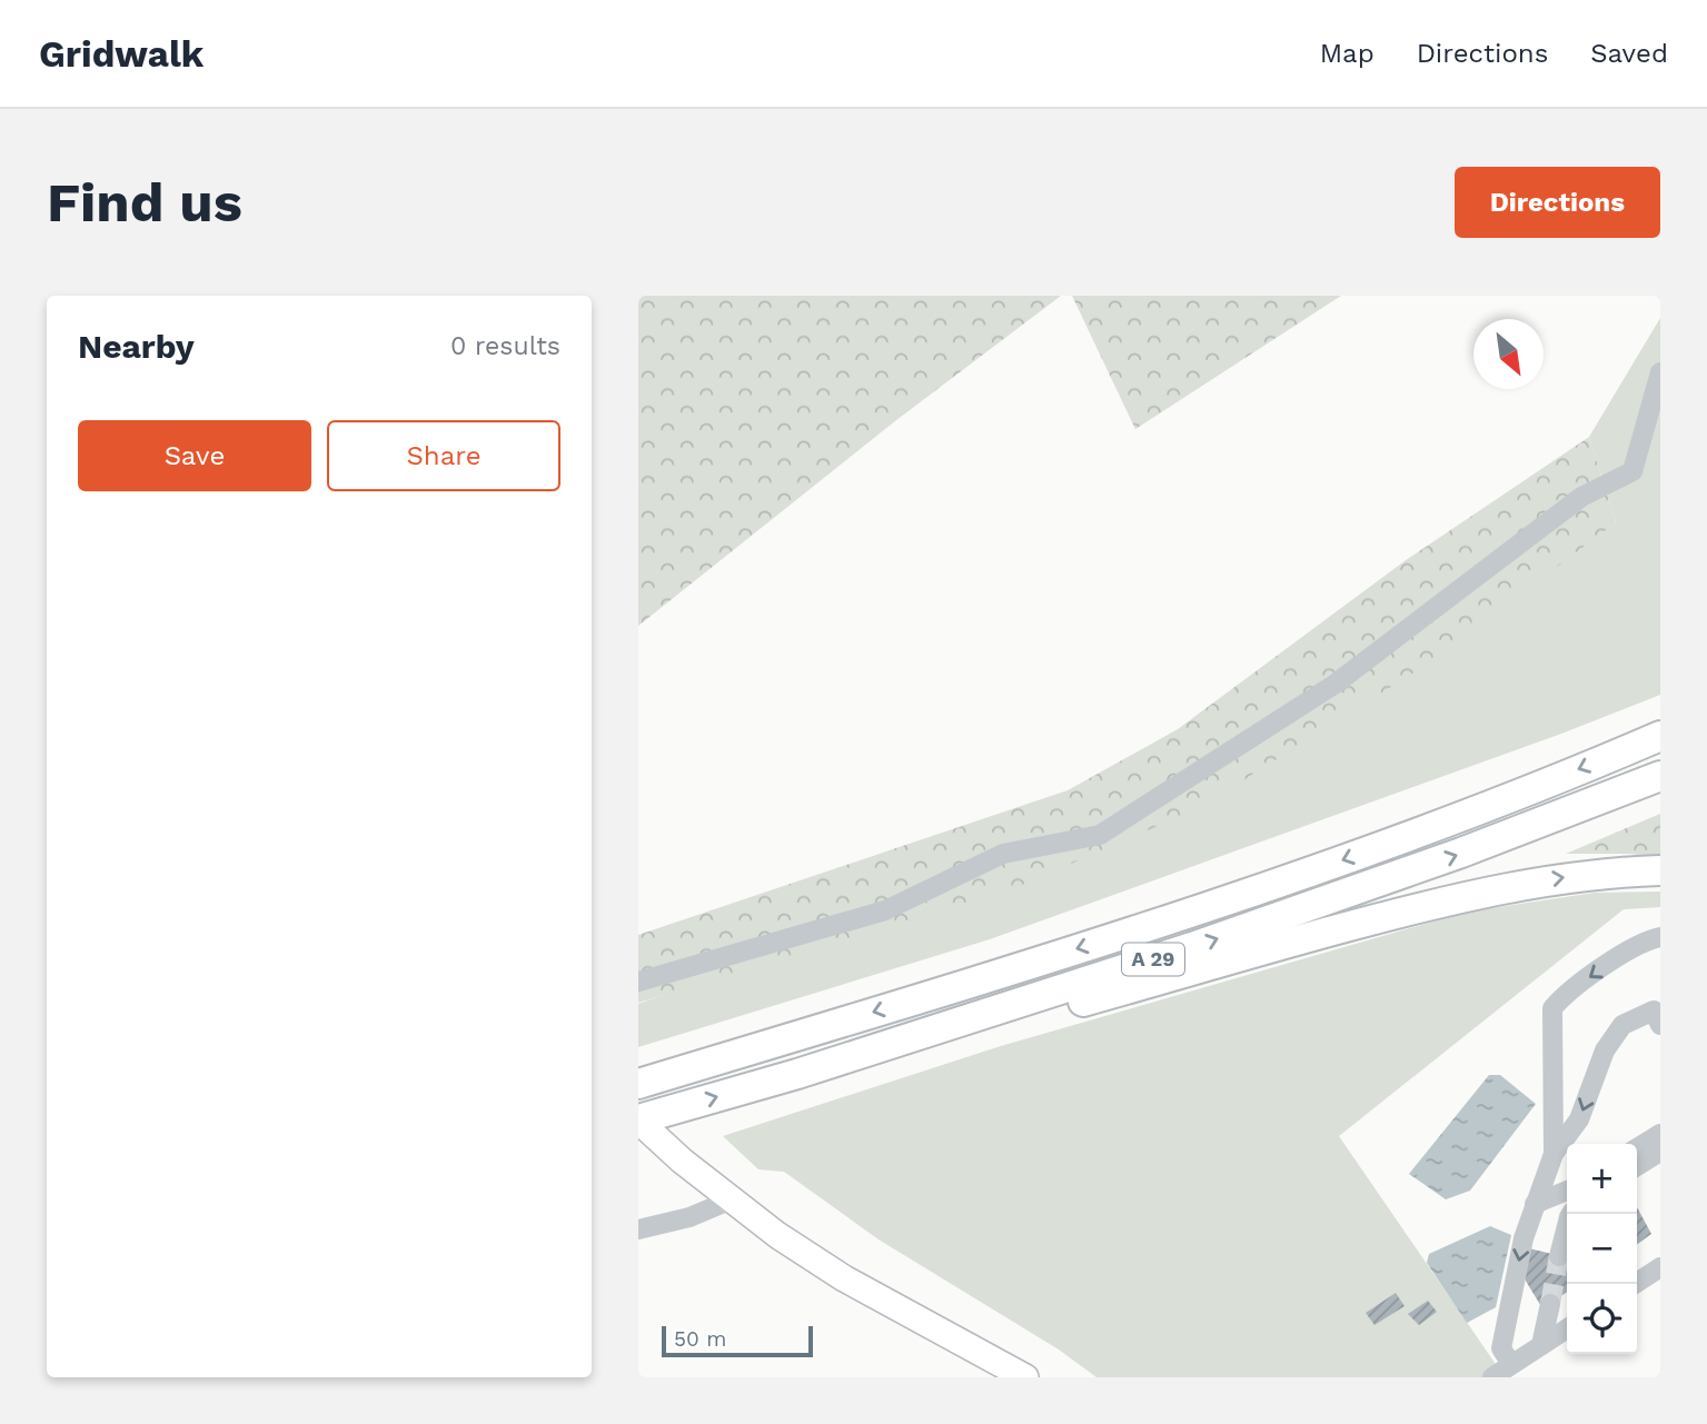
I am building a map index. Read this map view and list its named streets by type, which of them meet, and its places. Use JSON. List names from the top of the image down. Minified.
{"streets":{"highway":["A 29"]},"scale_bar":"50 m","north":"bottom right","page":{"header":"Gridwalk","nav":["Map","Directions","Saved"],"buttons":["Directions",["Save","Share"]],"title":"Find us","heading":["Nearby","0 results"],"map_buttons":["+","−"],"scale":"50 m"}}
